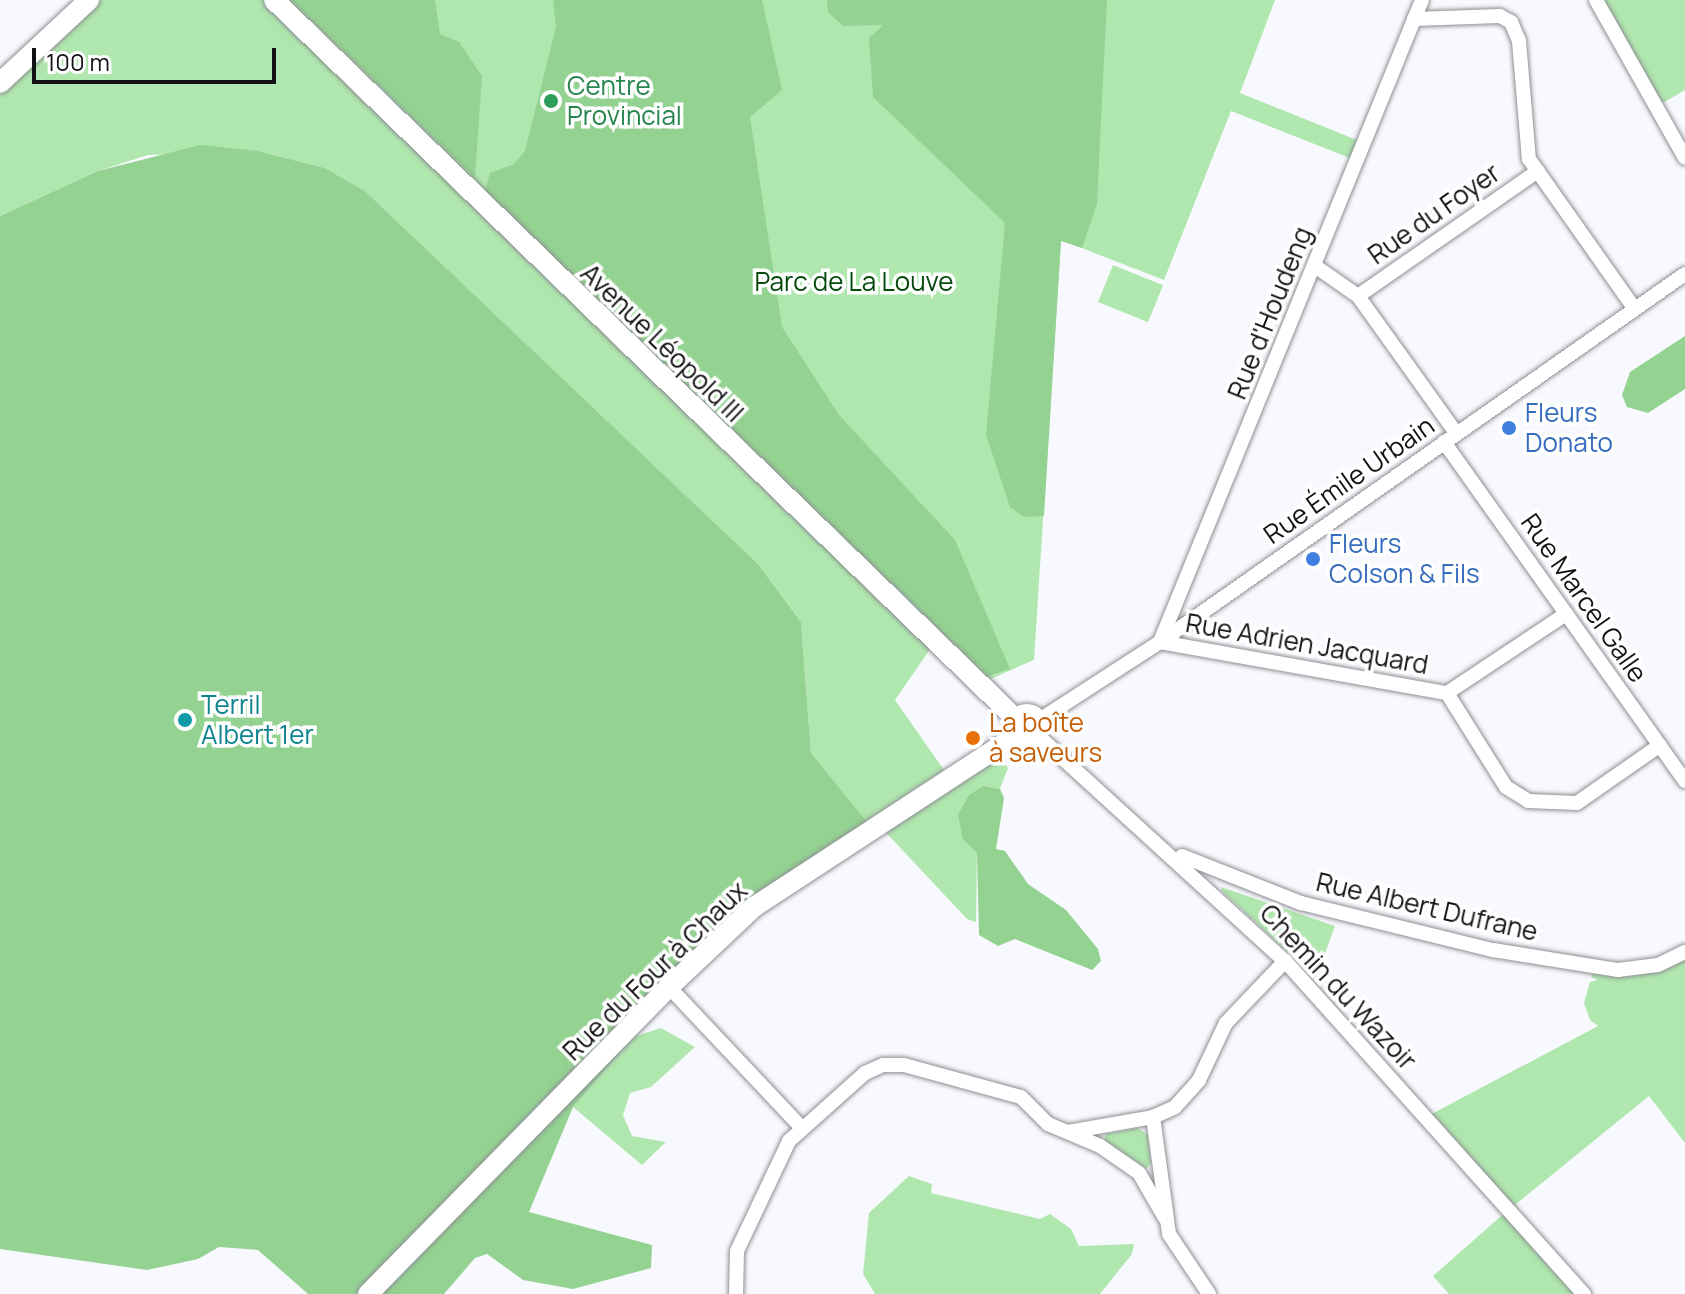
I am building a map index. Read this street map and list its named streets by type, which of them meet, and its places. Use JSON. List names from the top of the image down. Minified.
{"streets":{"street":["Rue du Foyer","Rue d'Houdeng","Avenue Léopold III","Rue Émile Urbain","Rue Marcel Galle","Rue Adrien Jacquard","Rue Albert Dufrane","Rue du Four à Chaux","Chemin du Wazoir"]},"crossings":[["Rue du Foyer","Rue Marcel Galle"],["Rue d'Houdeng","Rue Émile Urbain"],["Rue d'Houdeng","Rue Marcel Galle"],["Rue d'Houdeng","Rue Adrien Jacquard"],["Avenue Léopold III","Rue Émile Urbain"],["Avenue Léopold III","Rue du Four à Chaux"],["Avenue Léopold III","Chemin du Wazoir"],["Rue Émile Urbain","Rue Marcel Galle"],["Rue Émile Urbain","Rue Adrien Jacquard"],["Rue Émile Urbain","Rue du Four à Chaux"],["Rue Émile Urbain","Chemin du Wazoir"],["Rue Albert Dufrane","Chemin du Wazoir"],["Rue du Four à Chaux","Chemin du Wazoir"]],"parks":["Parc de La Louve"],"places":["Centre Provincial","Fleurs Donato","Fleurs Colson & Fils","Terril Albert 1er","La boîte à saveurs"],"scale_bar":"100 m"}
